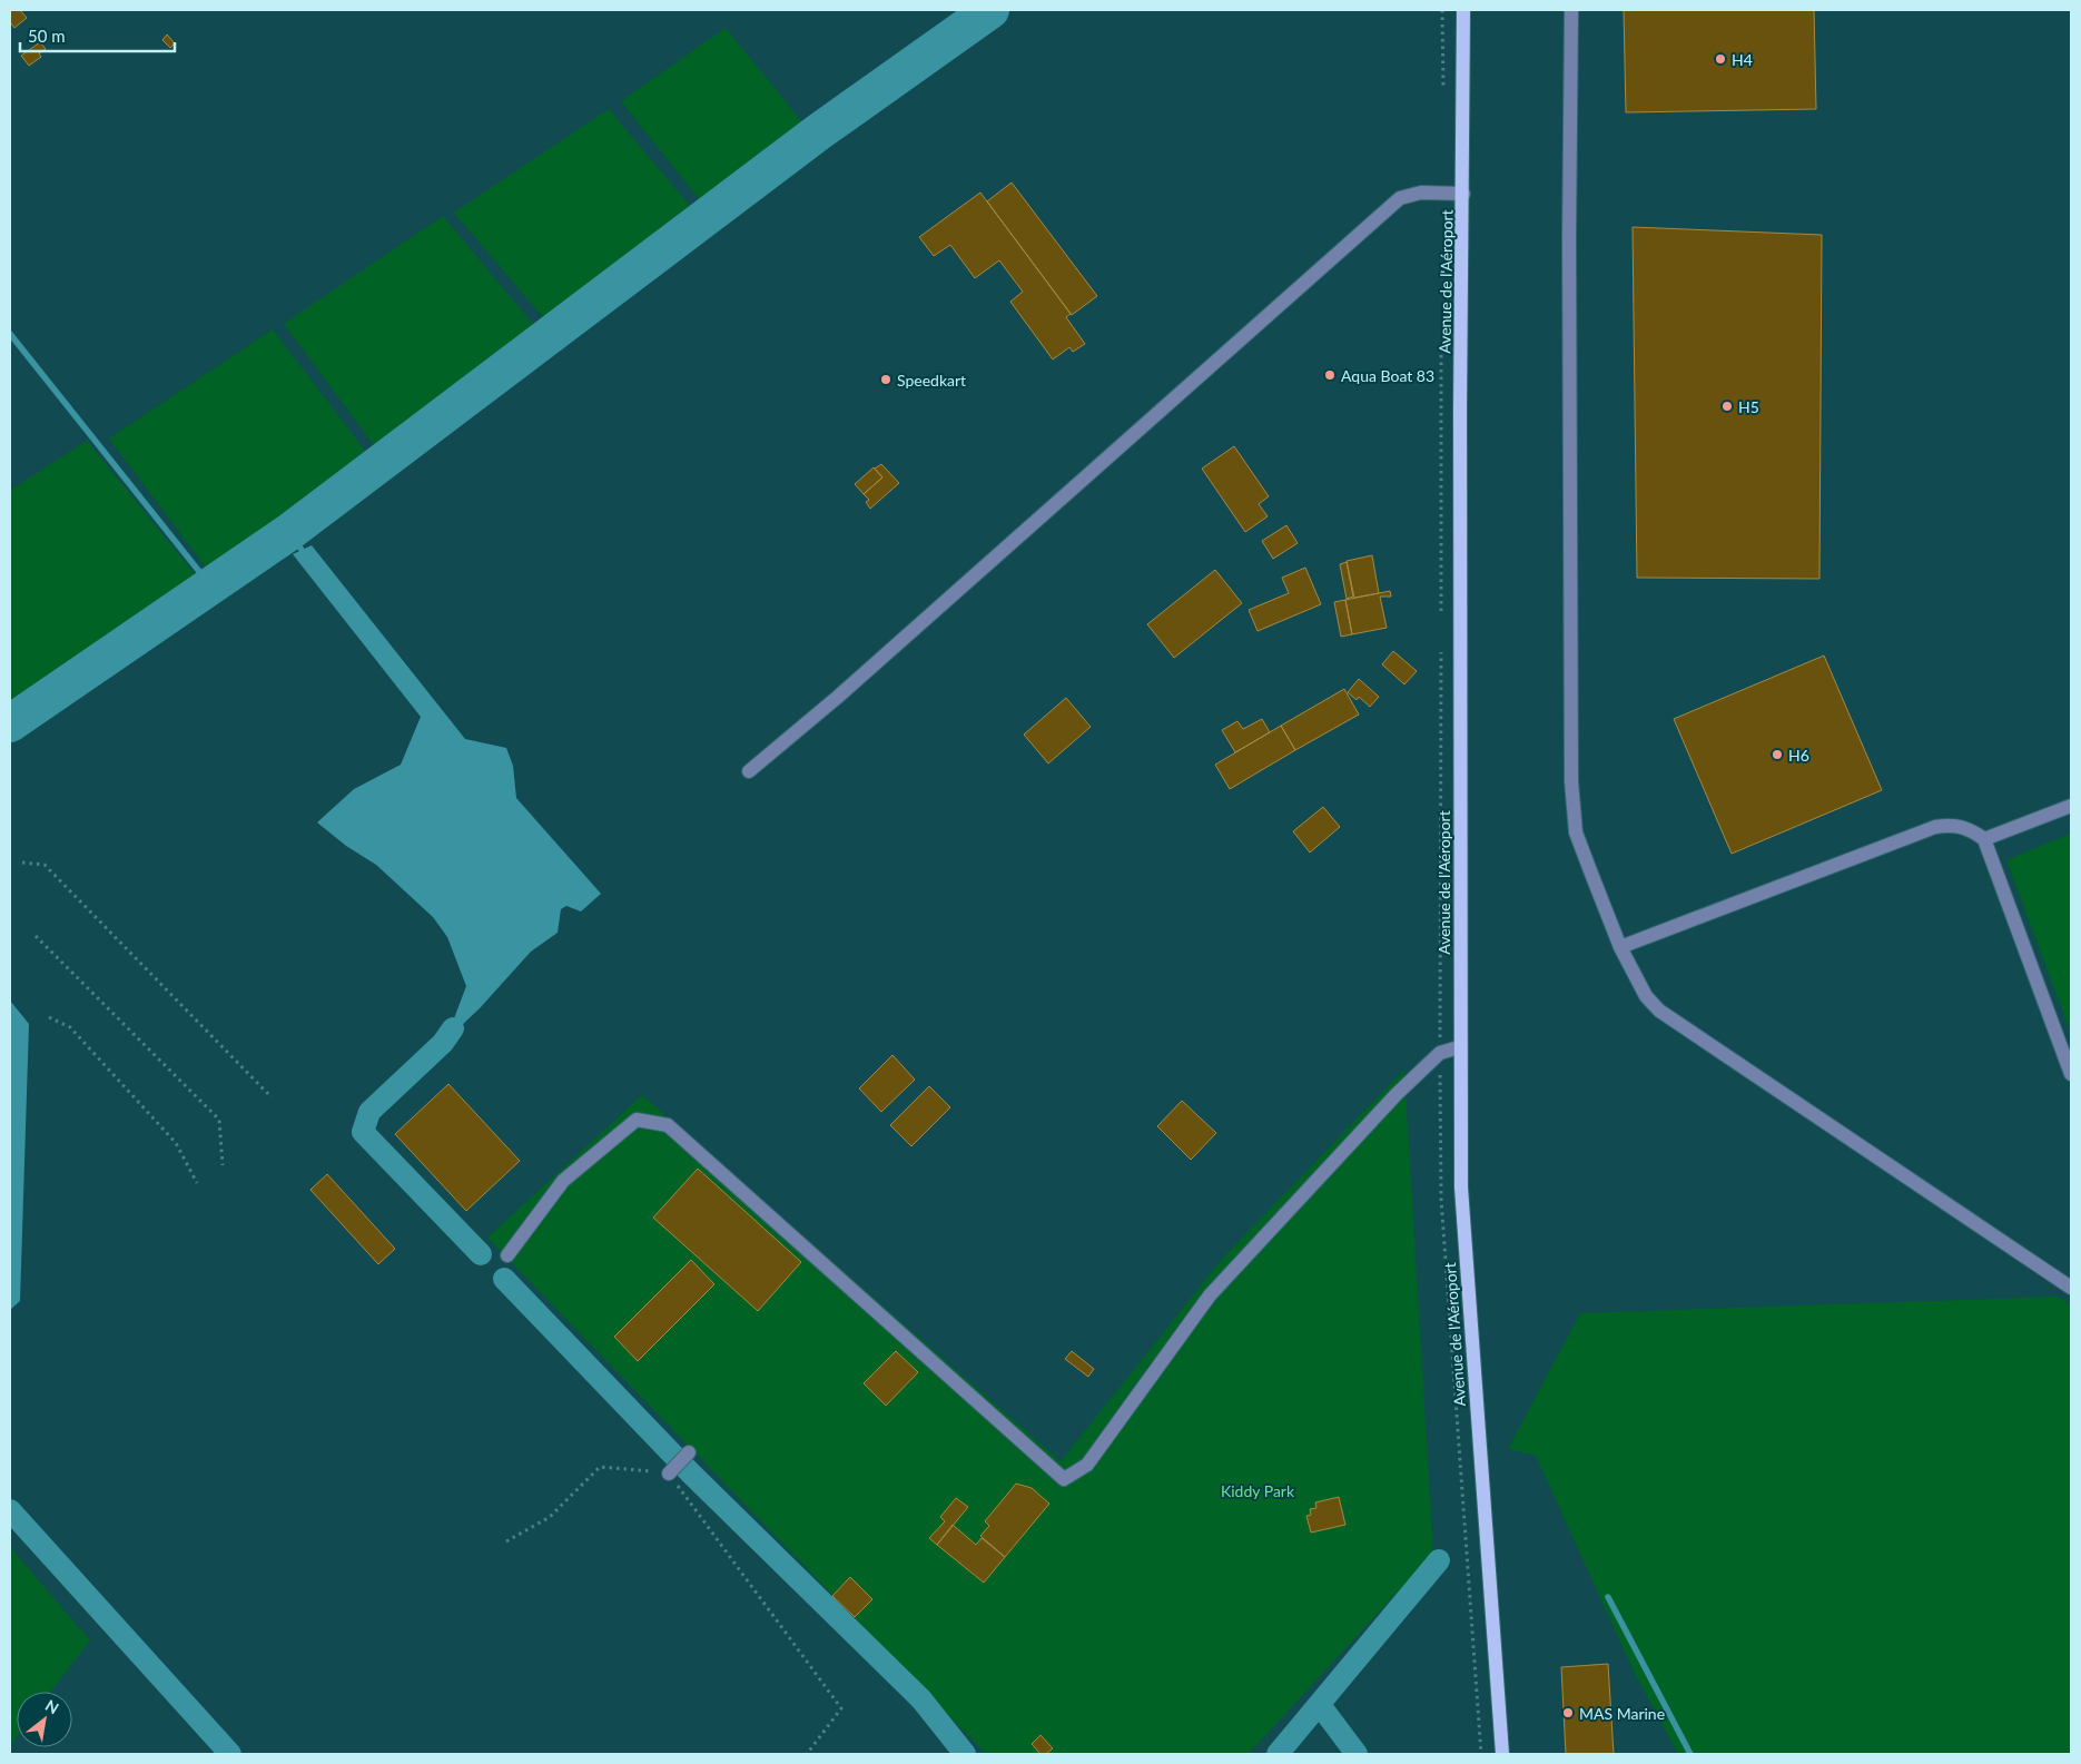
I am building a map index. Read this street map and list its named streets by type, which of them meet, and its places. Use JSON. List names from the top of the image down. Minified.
{"streets":{"main road":["Avenue de l'Aéroport"]},"parks":["Kiddy Park"],"places":["H4","Aqua Boat 83","Speedkart","H5","H6","MAS Marine"],"scale_bar":"50 m","north":"top right"}
